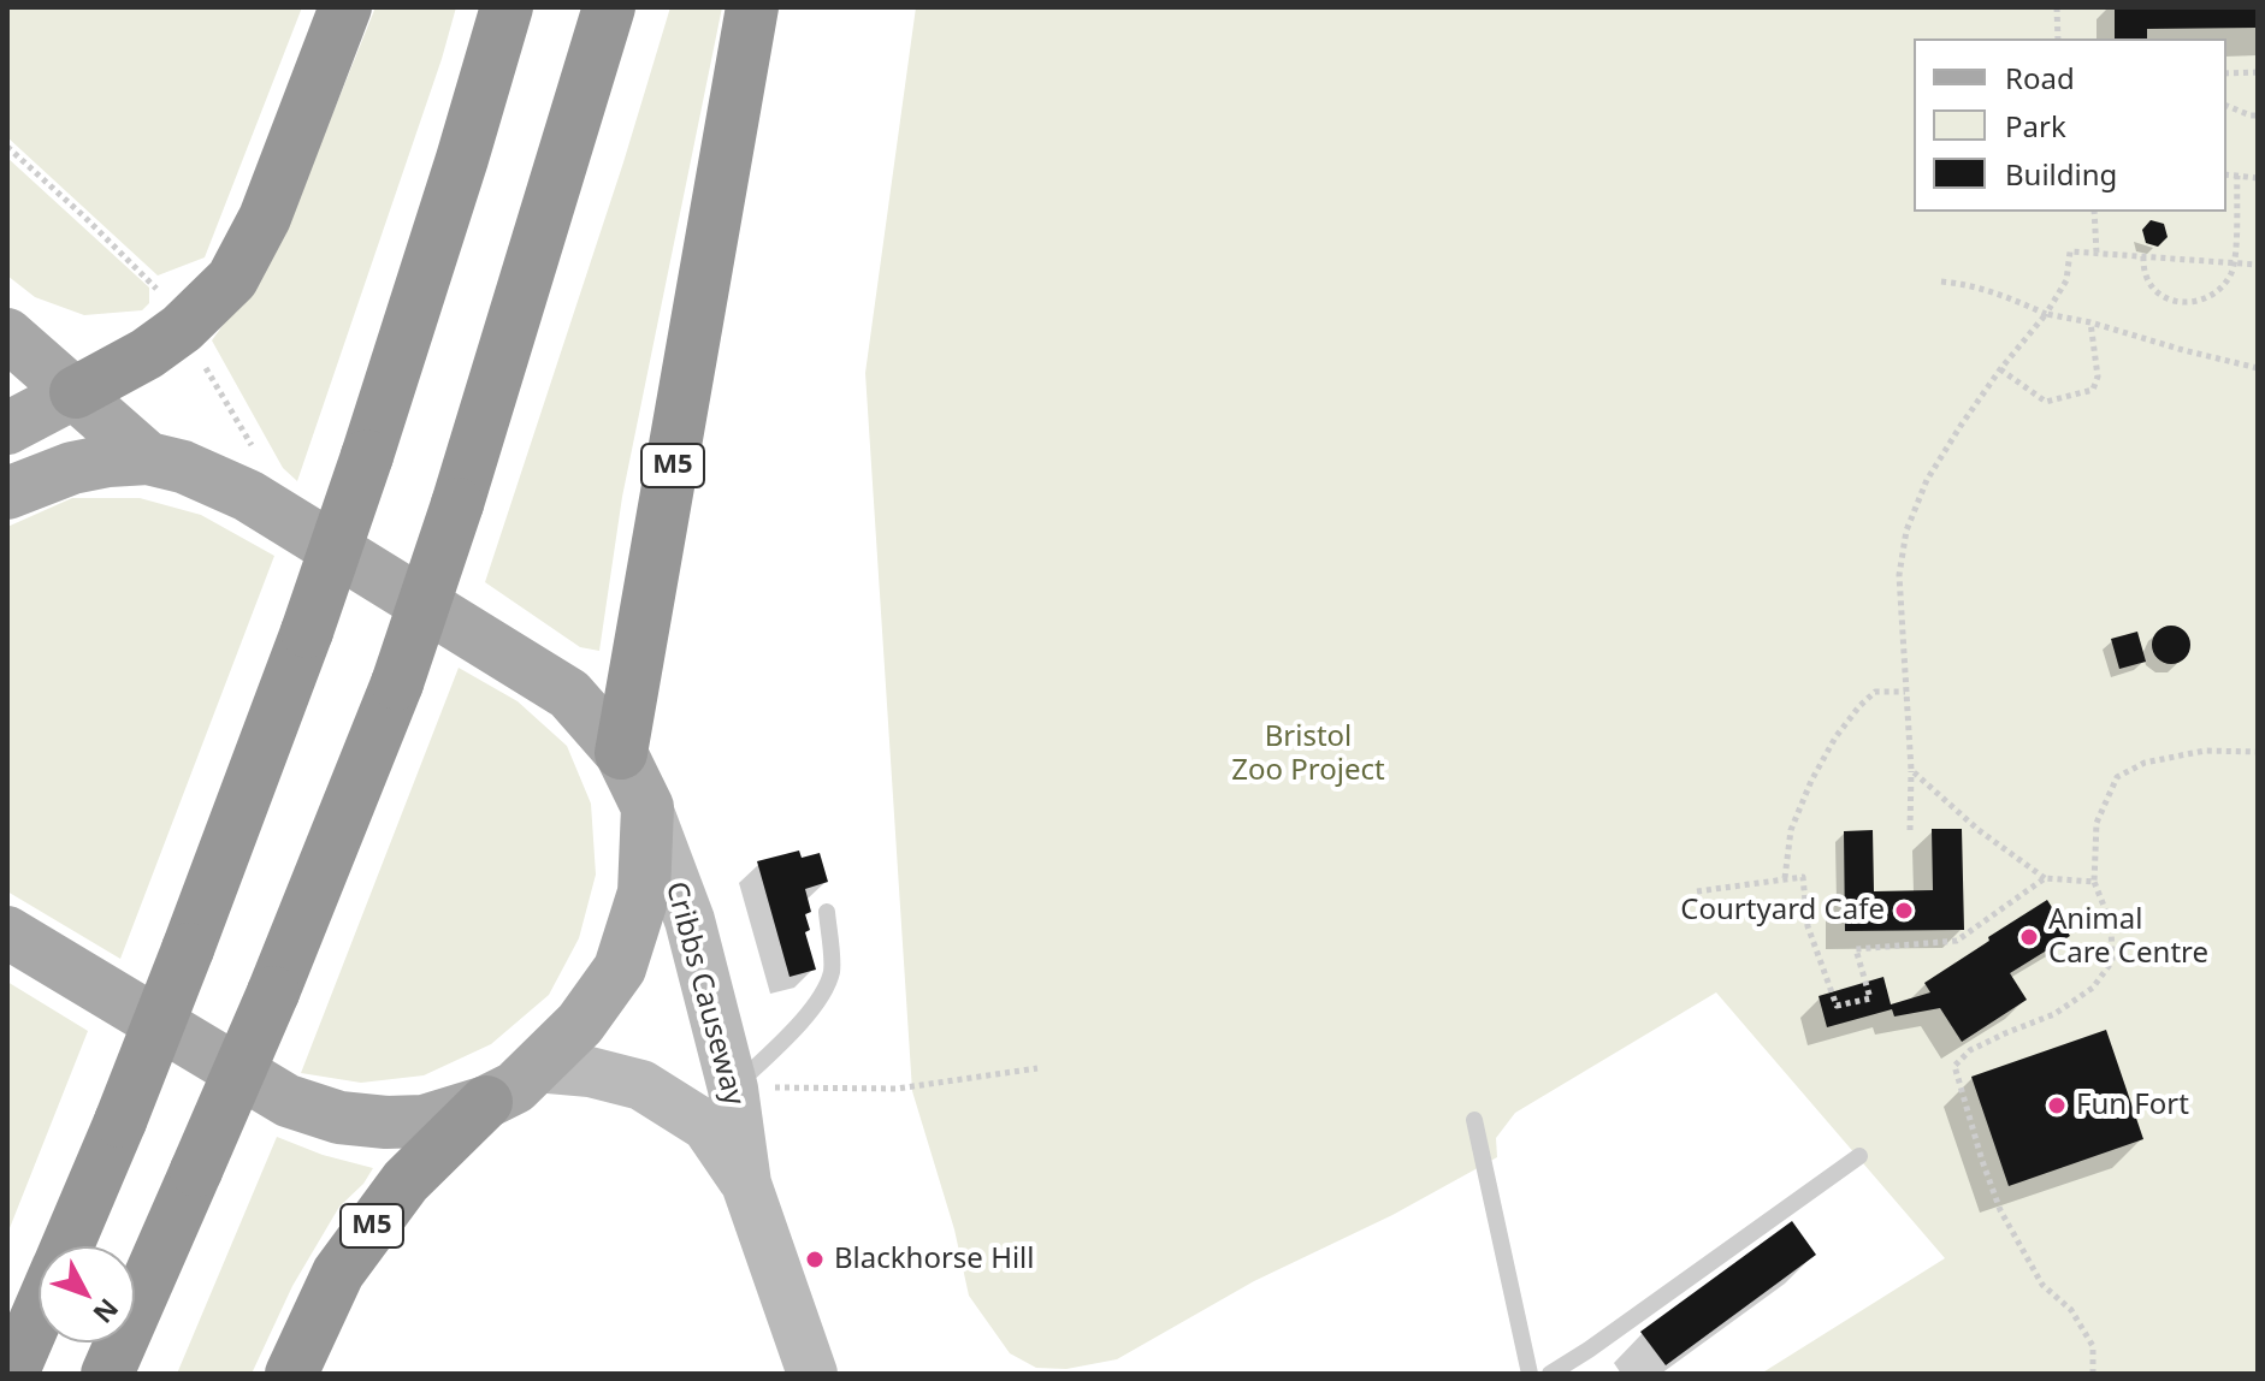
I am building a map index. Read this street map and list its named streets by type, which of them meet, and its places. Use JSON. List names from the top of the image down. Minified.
{"streets":{"highway":["M5"],"main road":["Cribbs Causeway"]},"parks":["Bristol Zoo Project"],"places":["Courtyard Cafe","Animal Care Centre","Fun Fort","Blackhorse Hill"],"legend":["Road","Park","Building"],"north":"bottom right"}
